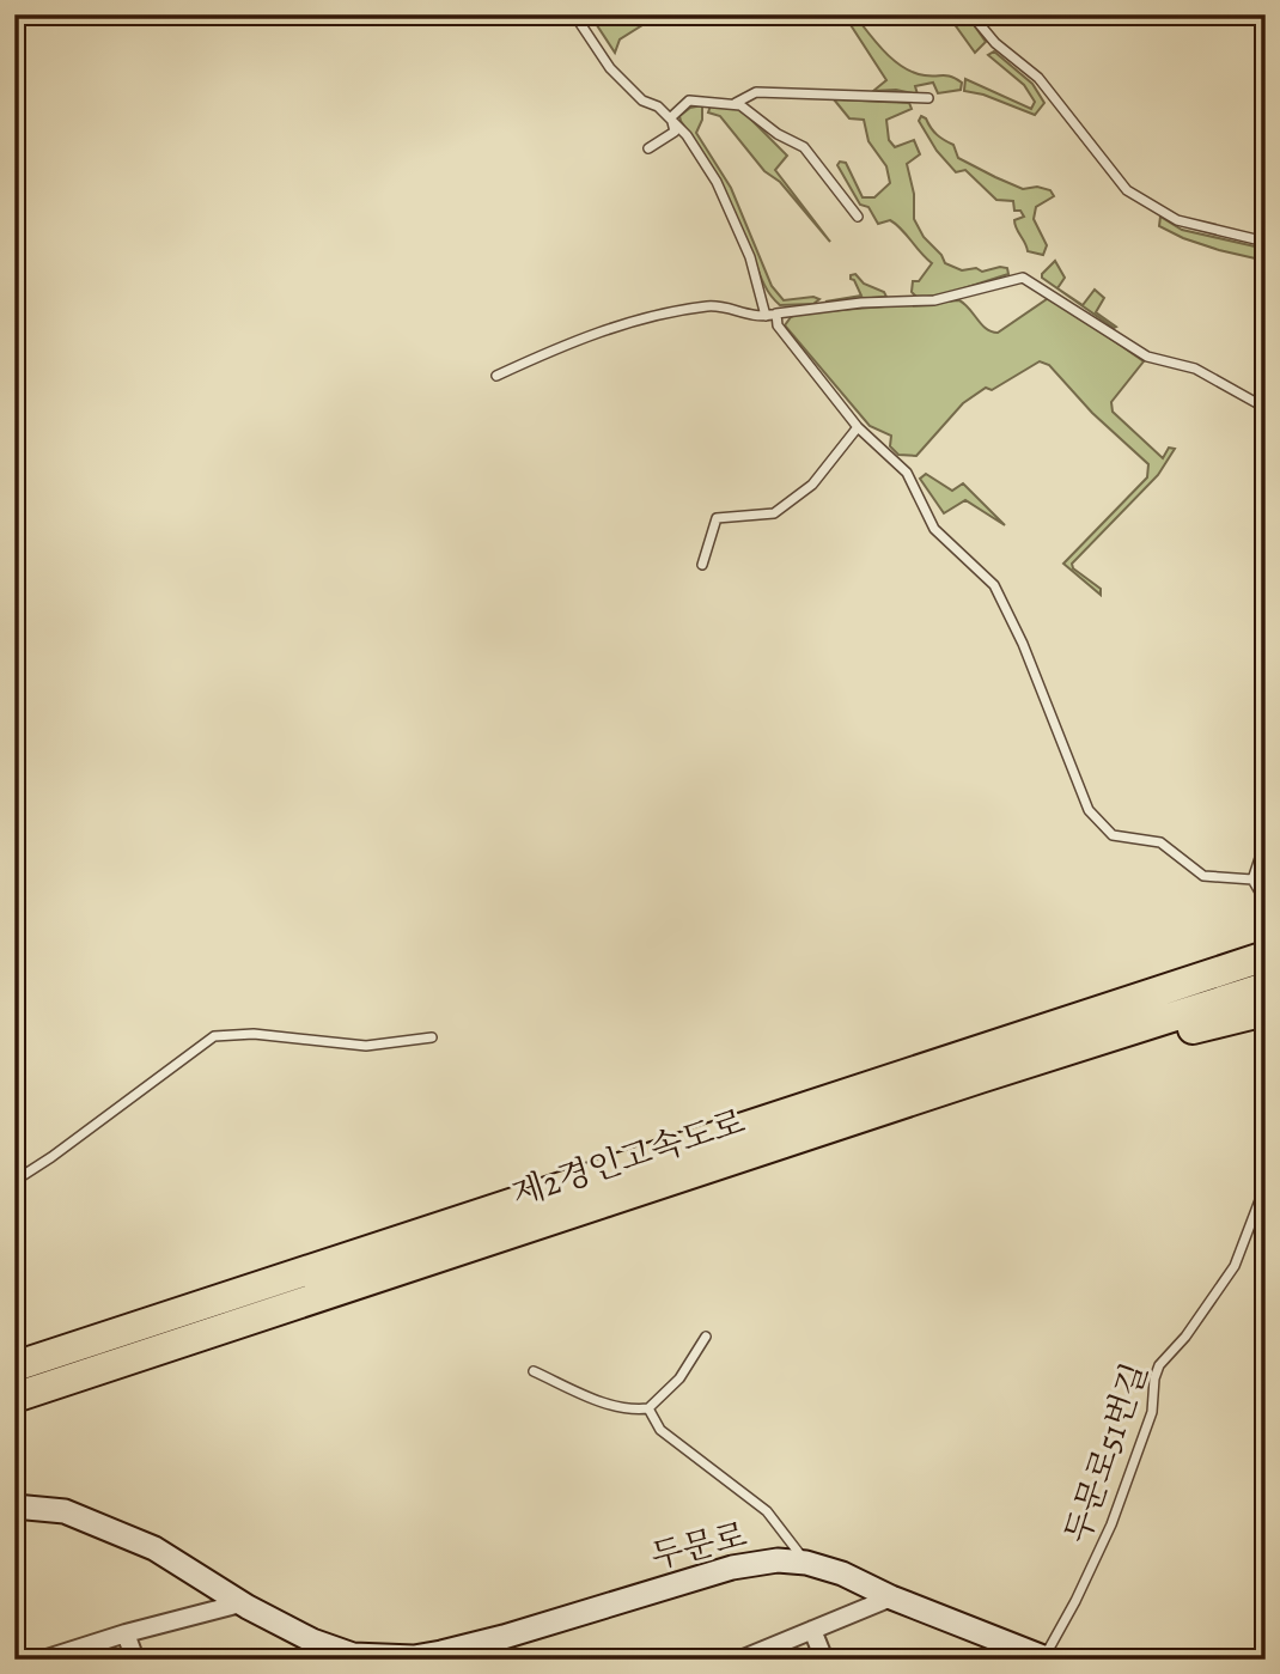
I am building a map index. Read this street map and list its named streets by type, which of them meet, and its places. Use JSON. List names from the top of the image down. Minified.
{"streets":{"highway":["제2경인고속도로"],"street":["두문로"],"lane":["두문로51번길"]},"crossings":[["두문로51번길","두문로"]]}
